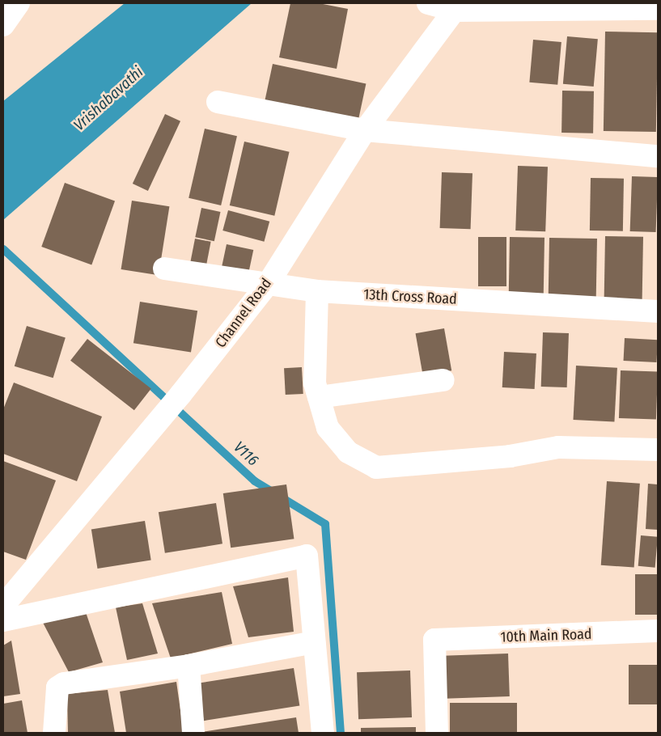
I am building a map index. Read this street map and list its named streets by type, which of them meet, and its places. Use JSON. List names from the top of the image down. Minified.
{"streets":{"street":["13th Cross Road","Channel Road","10th Main Road"]},"crossings":[["13th Cross Road","Channel Road"]],"water":["Vrishabavathi","V116"]}
